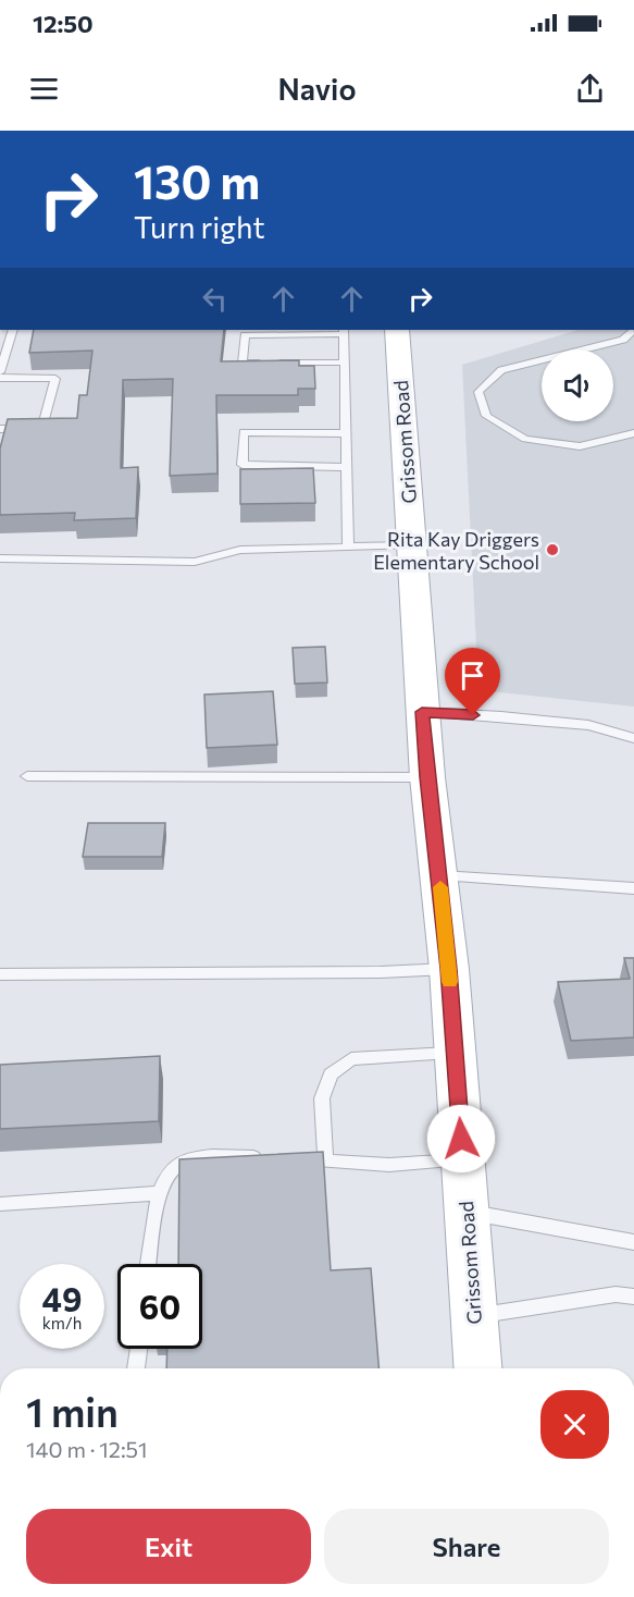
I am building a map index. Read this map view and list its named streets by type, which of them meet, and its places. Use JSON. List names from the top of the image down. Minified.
{"streets":{"main road":["Grissom Road"]},"places":["Rita Kay Driggers Elementary School"],"page":{"status":"12:50","header":"Navio","turn":["130 m","Turn right"],"speed":"49 km/h","limit":"60","heading":["1 min","140 m · 12:51"],"buttons":["Exit","Share"]}}
